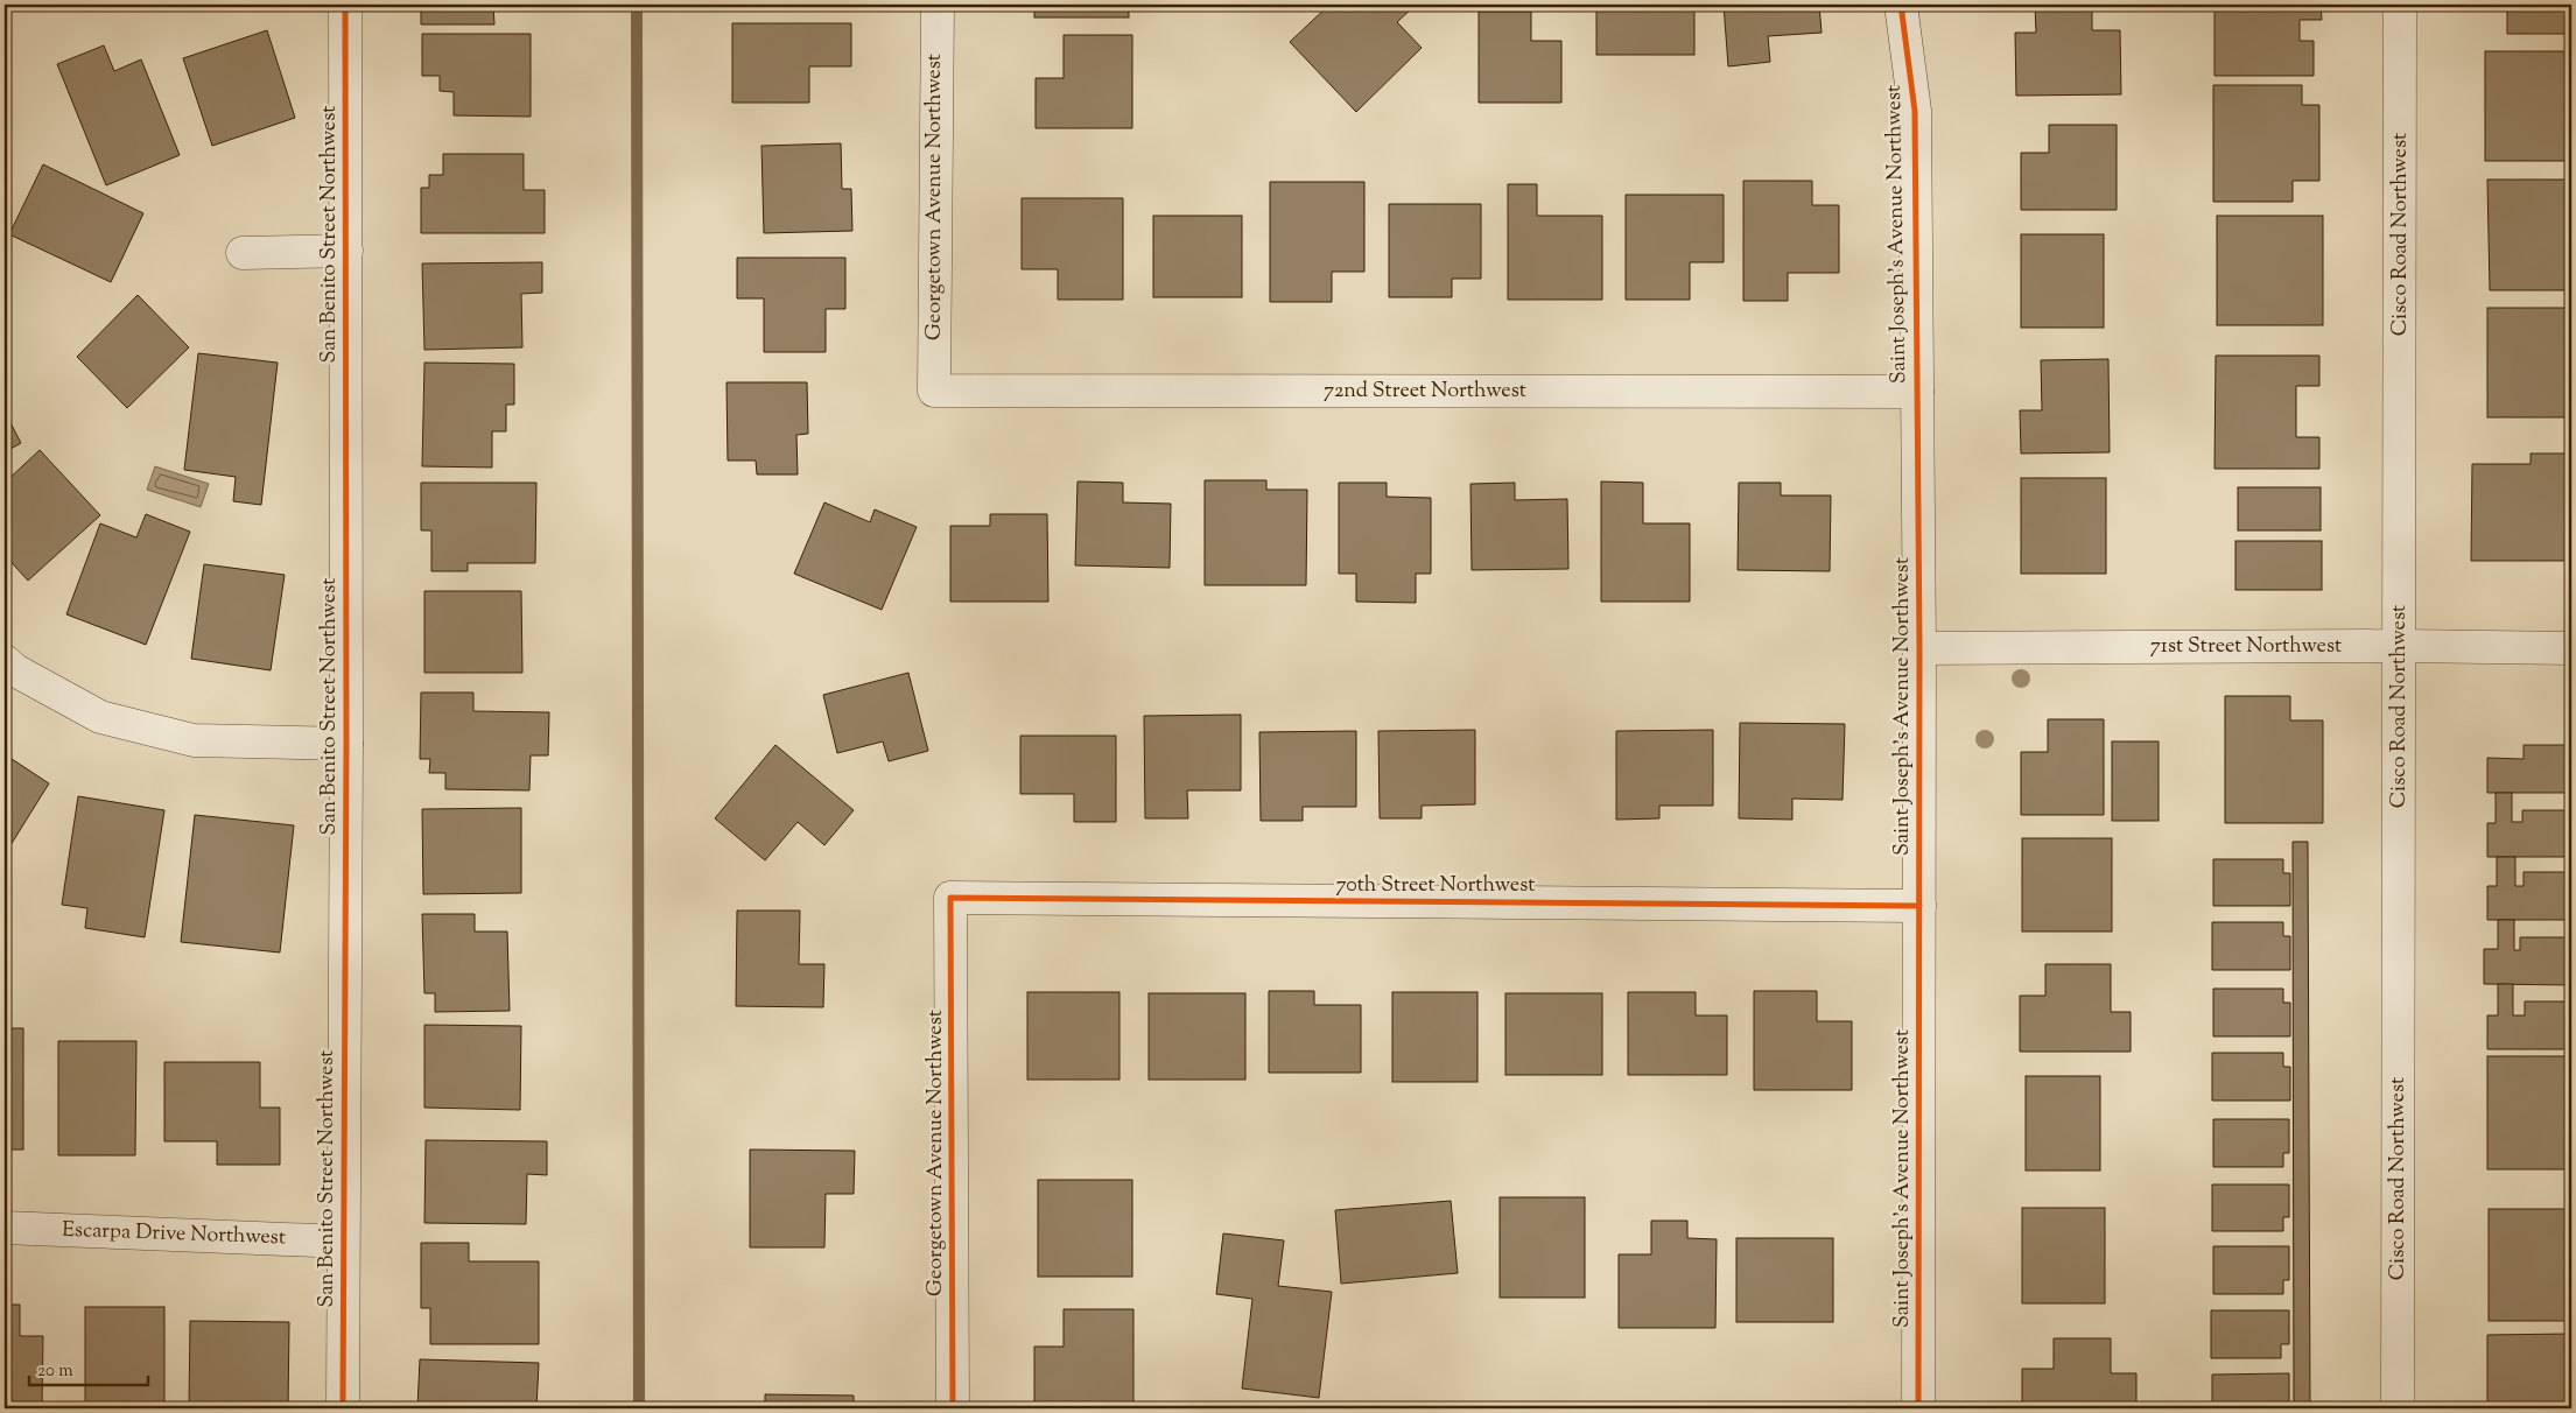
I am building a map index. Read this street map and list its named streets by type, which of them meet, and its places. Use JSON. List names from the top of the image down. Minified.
{"streets":{"street":["Georgetown Avenue Northwest","San Benito Street Northwest","Saint Joseph's Avenue Northwest","Cisco Road Northwest","72nd Street Northwest","71st Street Northwest","70th Street Northwest","Escarpa Drive Northwest"]},"crossings":[["Georgetown Avenue Northwest","72nd Street Northwest"],["Georgetown Avenue Northwest","70th Street Northwest"],["San Benito Street Northwest","Escarpa Drive Northwest"],["Saint Joseph's Avenue Northwest","72nd Street Northwest"],["Saint Joseph's Avenue Northwest","71st Street Northwest"],["Saint Joseph's Avenue Northwest","70th Street Northwest"],["Cisco Road Northwest","71st Street Northwest"]],"scale_bar":"20 m"}
